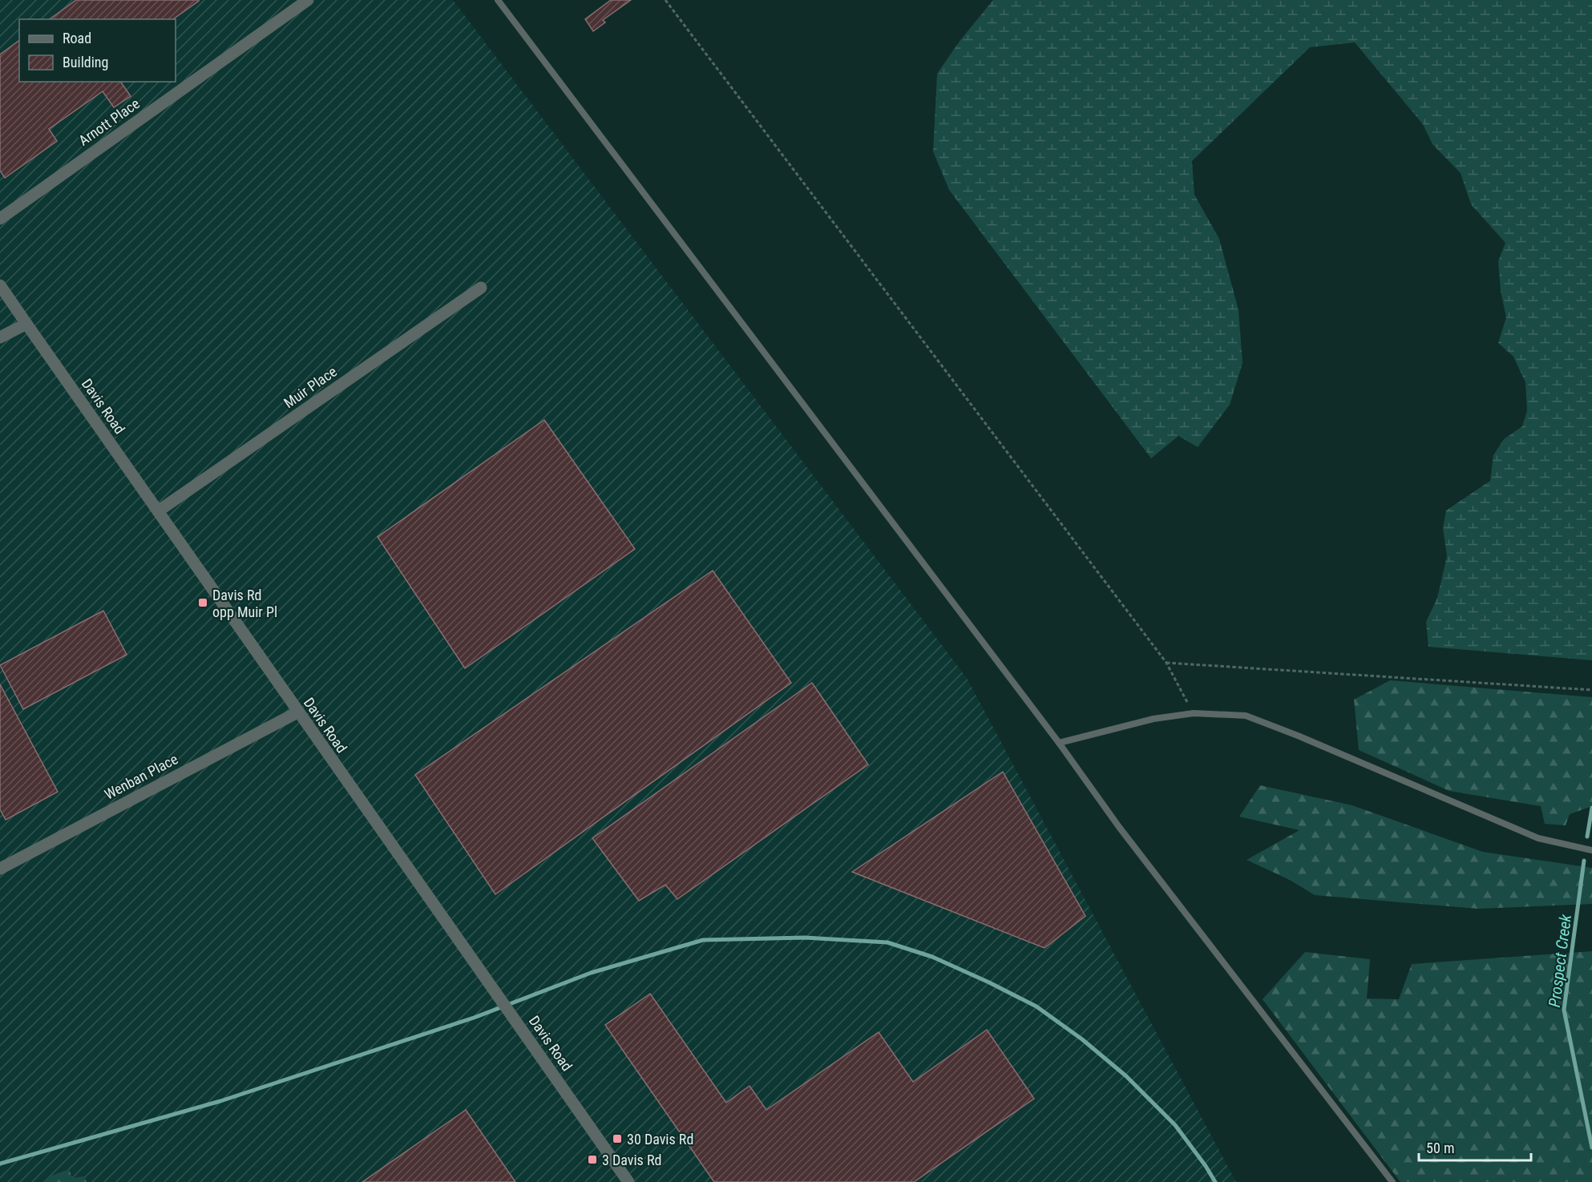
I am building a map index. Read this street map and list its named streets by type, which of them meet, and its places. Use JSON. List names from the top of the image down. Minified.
{"streets":{"street":["Arnott Place","Muir Place","Davis Road","Wenban Place"]},"crossings":[["Muir Place","Davis Road"],["Davis Road","Wenban Place"]],"water":["Prospect Creek"],"places":{"transit":["Davis Rd opp Muir Pl","30 Davis Rd","3 Davis Rd"]},"legend":["Road","Building"],"scale_bar":"50 m"}
